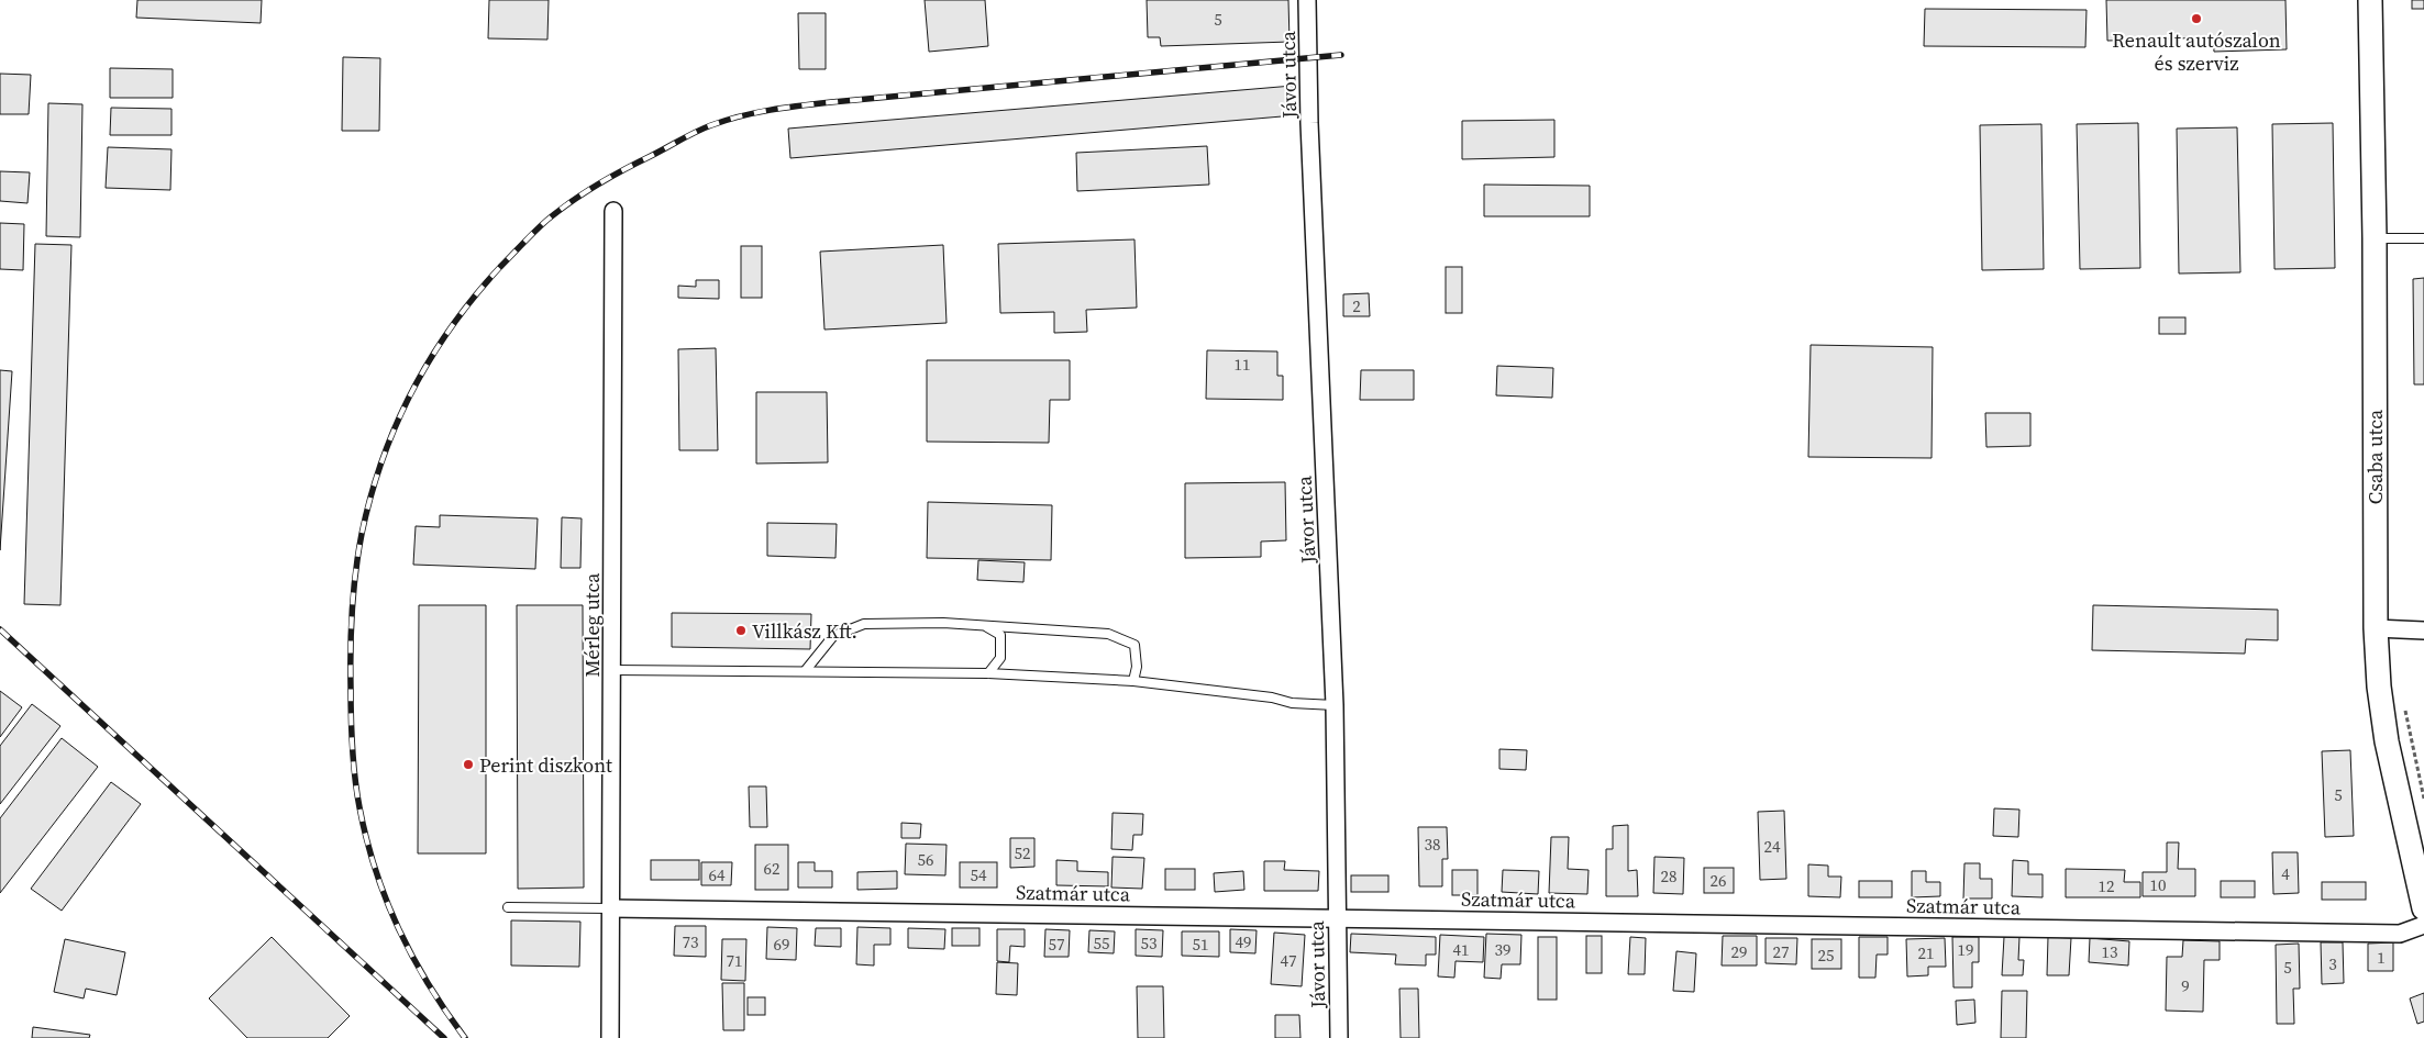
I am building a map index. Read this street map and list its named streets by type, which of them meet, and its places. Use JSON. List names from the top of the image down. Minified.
{"streets":{"street":["Jávor utca","Csaba utca","Mérleg utca","Szatmár utca"]},"crossings":[["Jávor utca","Szatmár utca"],["Mérleg utca","Szatmár utca"]],"places":["Renault autószalon és szerviz","Villkász Kft.","Perint diszkont"],"house_numbers":["5","2","11","5","38","24","52","56","62","4","64","54","28","26","10","12","73","49","55","53","69","57","51","41","39","19","29","27","13","21","25","1","71","47","3","5","9"]}
